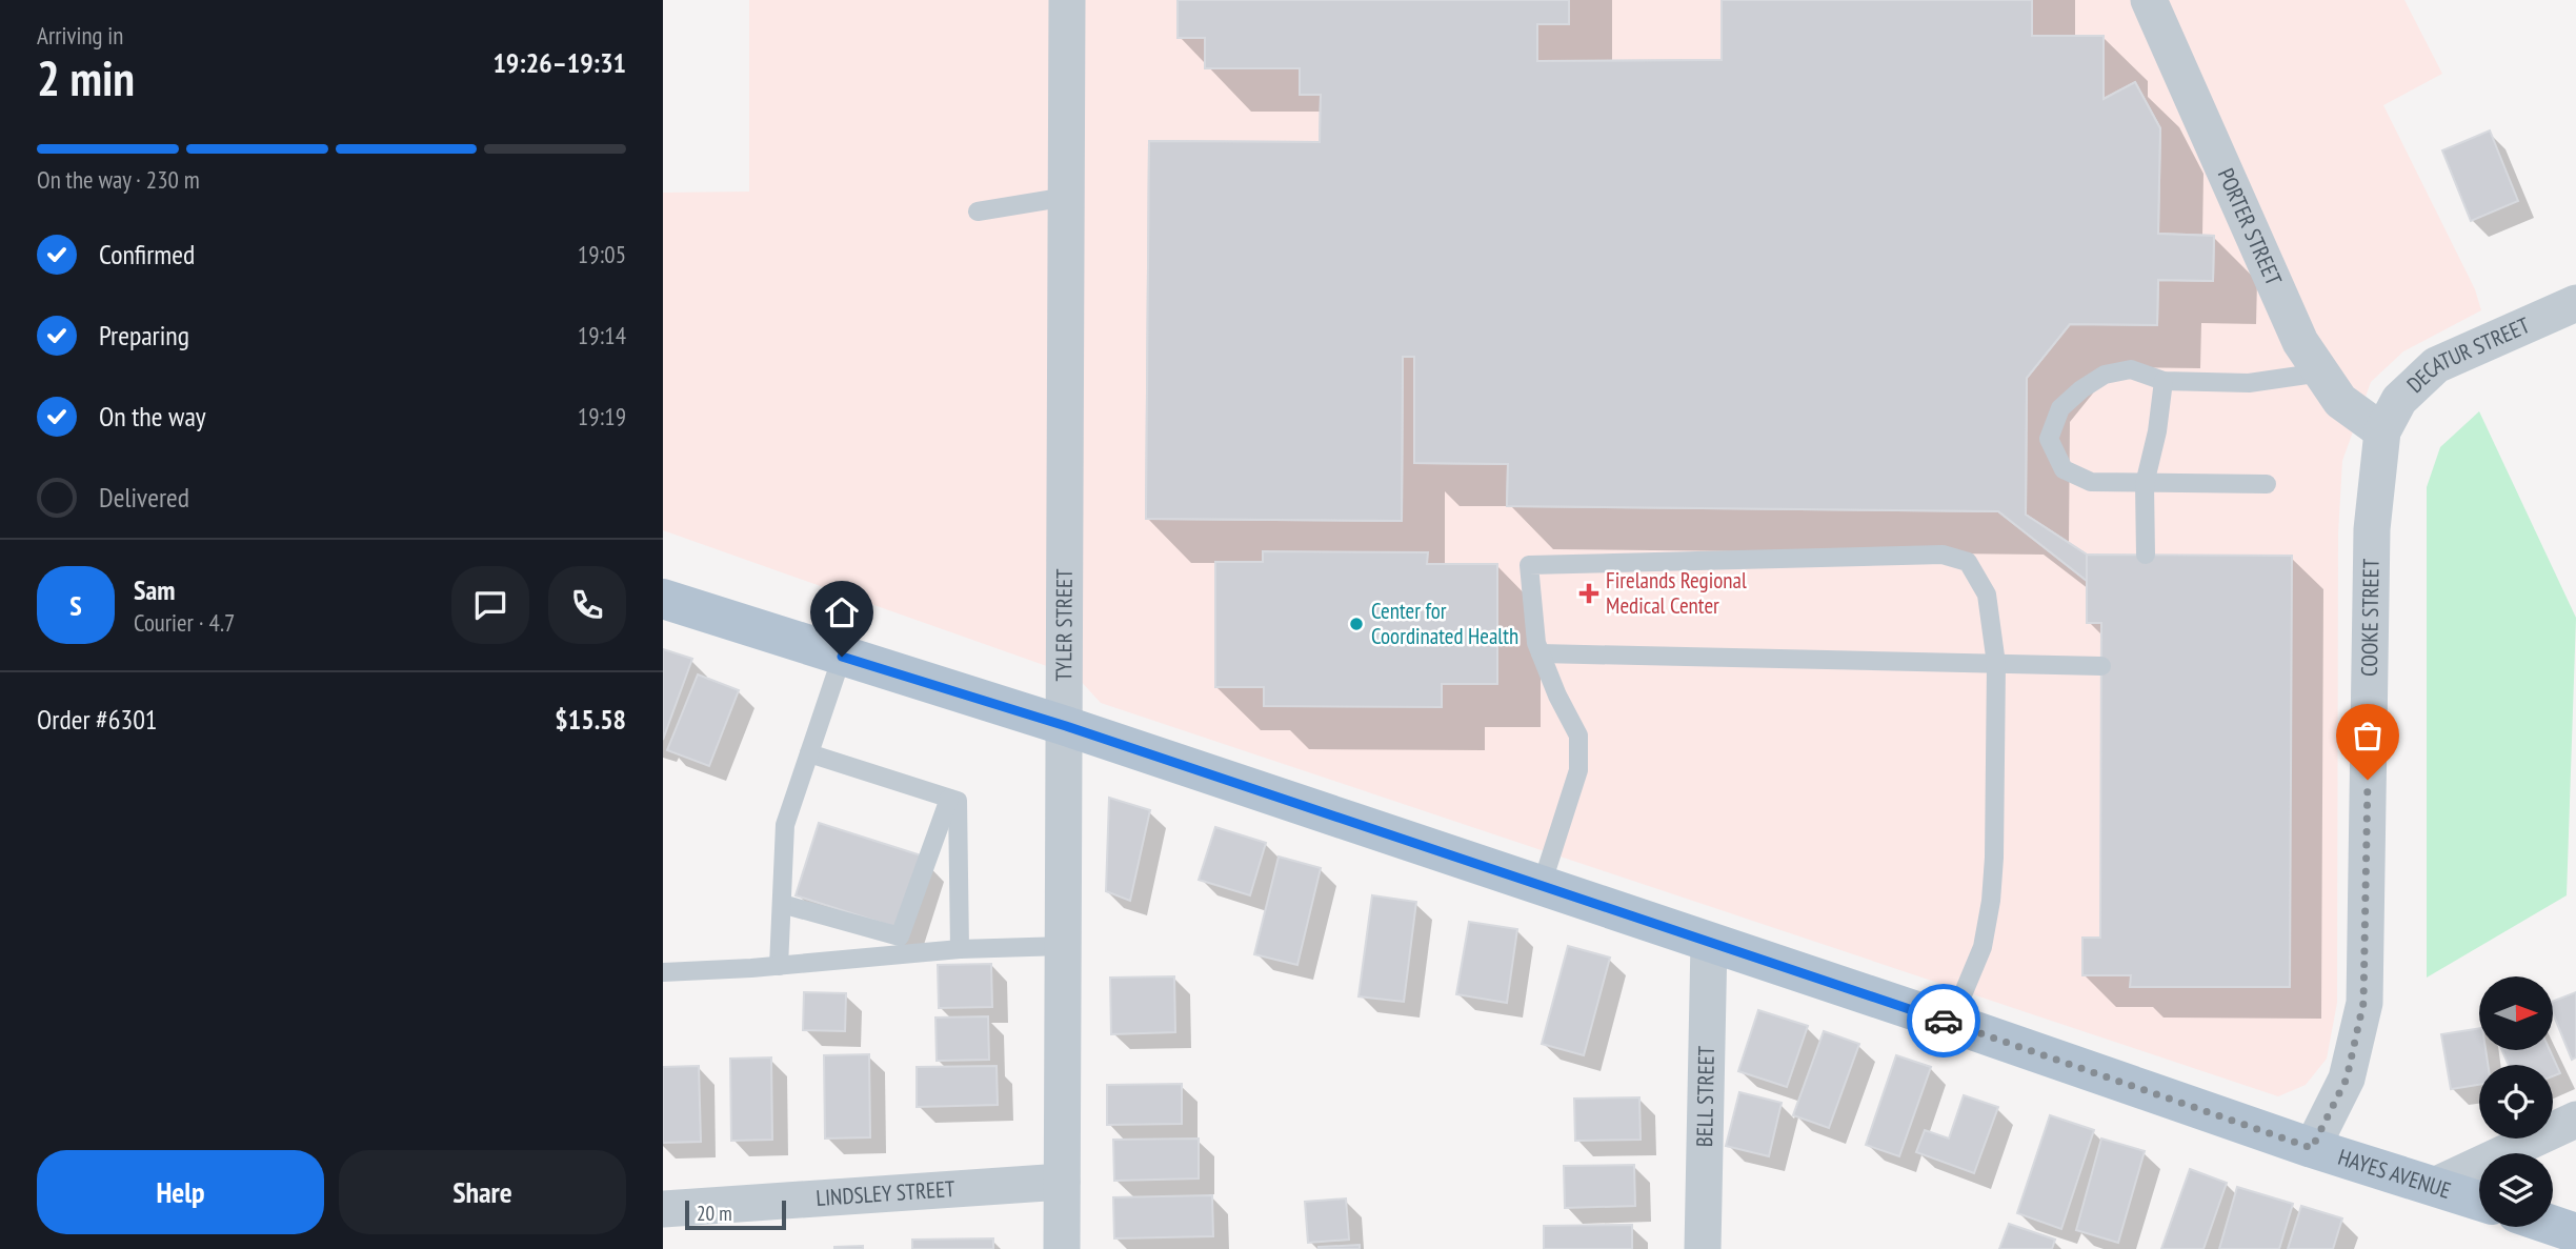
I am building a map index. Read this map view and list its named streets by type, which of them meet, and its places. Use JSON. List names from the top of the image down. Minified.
{"streets":{"main road":["HAYES AVENUE"],"street":["PORTER STREET","DECATUR STREET","COOKE STREET","TYLER STREET","BELL STREET","LINDSLEY STREET"]},"crossings":[["PORTER STREET","DECATUR STREET"],["PORTER STREET","COOKE STREET"],["DECATUR STREET","COOKE STREET"],["COOKE STREET","HAYES AVENUE"],["TYLER STREET","HAYES AVENUE"],["TYLER STREET","LINDSLEY STREET"],["BELL STREET","HAYES AVENUE"]],"places":{"health":["Firelands Regional Medical Center"],"other":["Center for Coordinated Health"]},"scale_bar":"20 m","north":"right","page":{"heading":["2 min","Arriving in","19:26–19:31"],"panel":["Sam","Courier · 4.7","Order #6301","$15.58"],"bar":"On the way · 230 m","list":[["Confirmed","19:05"],["Preparing","19:14"],["On the way","19:19"],"Delivered"],"round":"S","buttons":["Help","Share"],"scale":"20 m"}}
